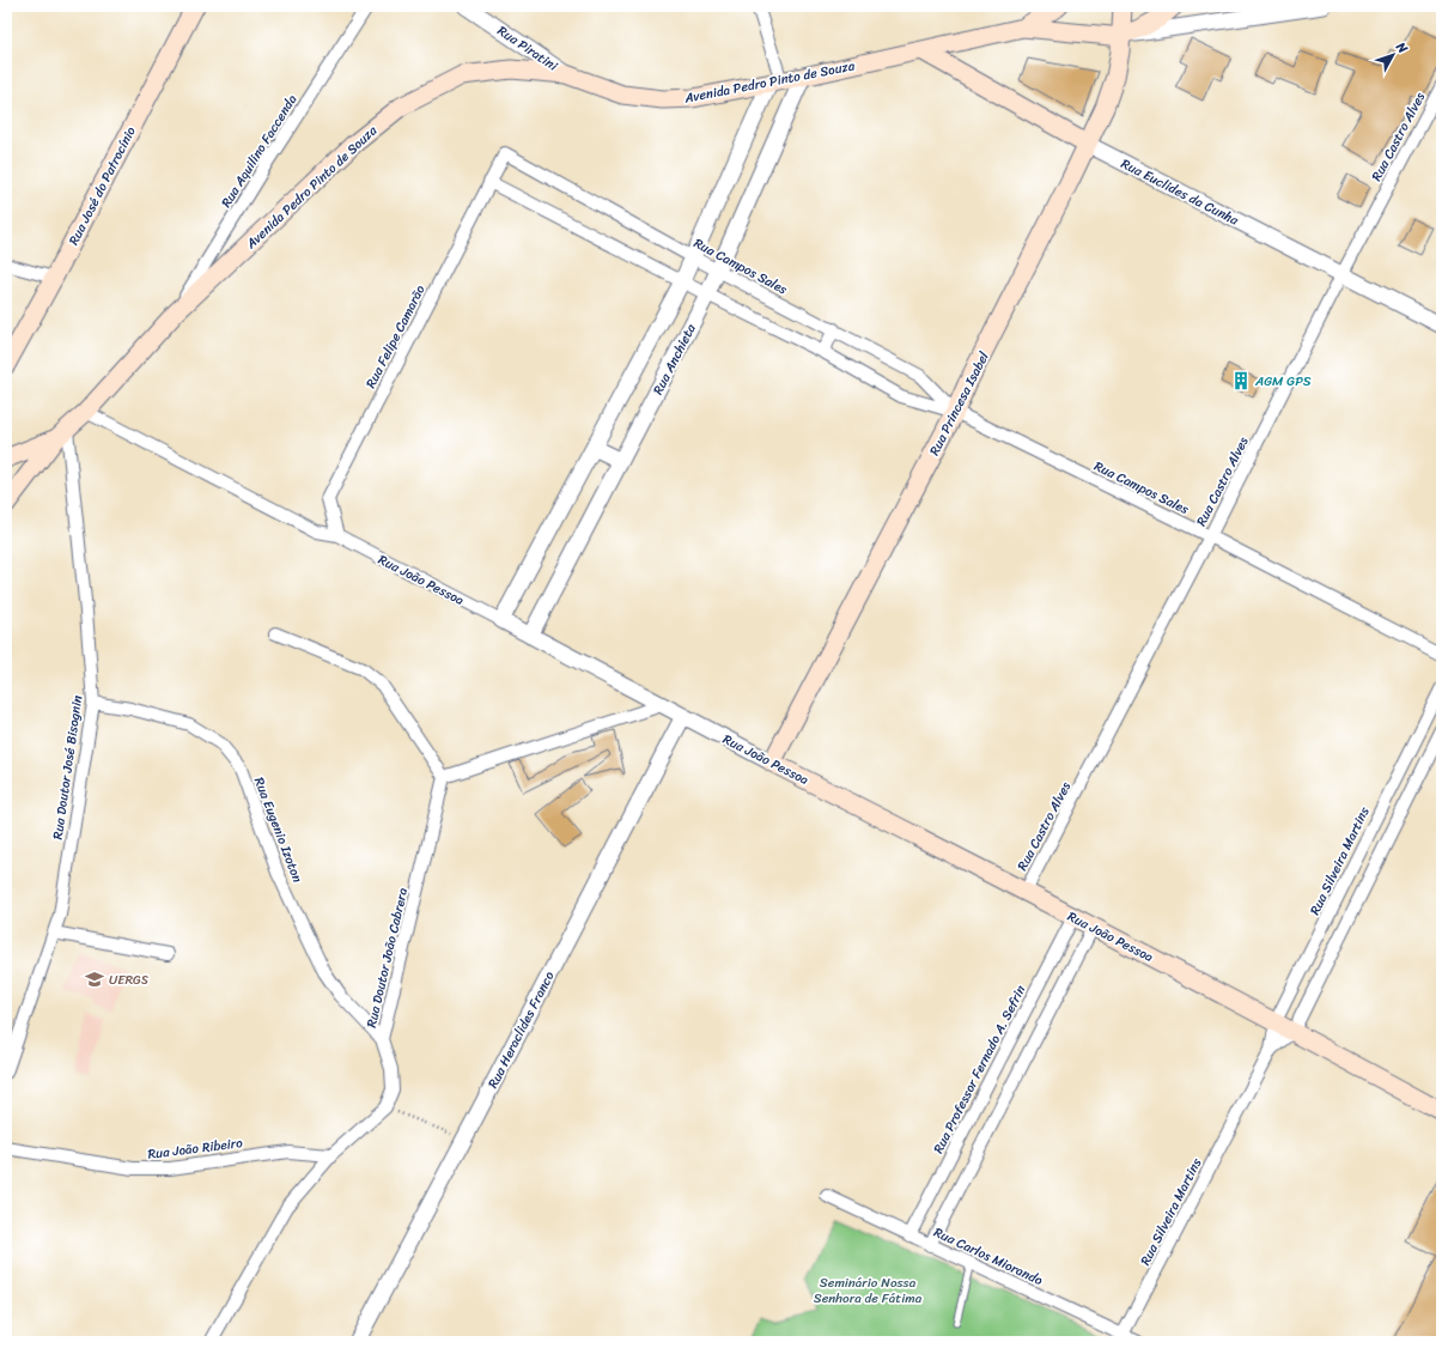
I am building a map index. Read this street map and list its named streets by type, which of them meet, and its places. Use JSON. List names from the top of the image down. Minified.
{"streets":{"main road":["Avenida Pedro Pinto de Souza","Rua José do Patrocínio","Rua Euclides da Cunha","Rua Princesa Isabel","Rua João Pessoa"],"street":["Rua Piratini","Rua Castro Alves","Rua Aquilino Faccenda","Rua Campos Sales","Rua Felipe Camarão","Rua Anchieta","Rua Doutor José Bisognin","Rua Eugenio Izoton","Rua Silveira Martins","Rua Doutor João Cabrera","Rua Heraclides Franco","Rua Professor Fernado A. Sefrin","Rua João Ribeiro","Rua Carlos Miorando"]},"crossings":[["Rua Piratini","Avenida Pedro Pinto de Souza"],["Avenida Pedro Pinto de Souza","Rua Aquilino Faccenda"],["Avenida Pedro Pinto de Souza","Rua Euclides da Cunha"],["Avenida Pedro Pinto de Souza","Rua Anchieta"],["Avenida Pedro Pinto de Souza","Rua Princesa Isabel"],["Avenida Pedro Pinto de Souza","Rua João Pessoa"],["Avenida Pedro Pinto de Souza","Rua Doutor José Bisognin"],["Rua Castro Alves","Rua Euclides da Cunha"],["Rua Castro Alves","Rua Campos Sales"],["Rua Castro Alves","Rua João Pessoa"],["Rua Euclides da Cunha","Rua Princesa Isabel"],["Rua Campos Sales","Rua Felipe Camarão"],["Rua Campos Sales","Rua Anchieta"],["Rua Campos Sales","Rua Princesa Isabel"],["Rua Felipe Camarão","Rua João Pessoa"],["Rua Anchieta","Rua João Pessoa"],["Rua Princesa Isabel","Rua João Pessoa"],["Rua João Pessoa","Rua Silveira Martins"],["Rua João Pessoa","Rua Heraclides Franco"],["Rua João Pessoa","Rua Professor Fernado A. Sefrin"],["Rua Doutor José Bisognin","Rua Eugenio Izoton"],["Rua Eugenio Izoton","Rua Doutor João Cabrera"],["Rua Silveira Martins","Rua Carlos Miorando"],["Rua Professor Fernado A. Sefrin","Rua Carlos Miorando"]],"parks":["Seminário Nossa Senhora de Fátima"],"places":{"building":["AGM GPS"],"school or university":["UERGS"]},"north":"top right"}
